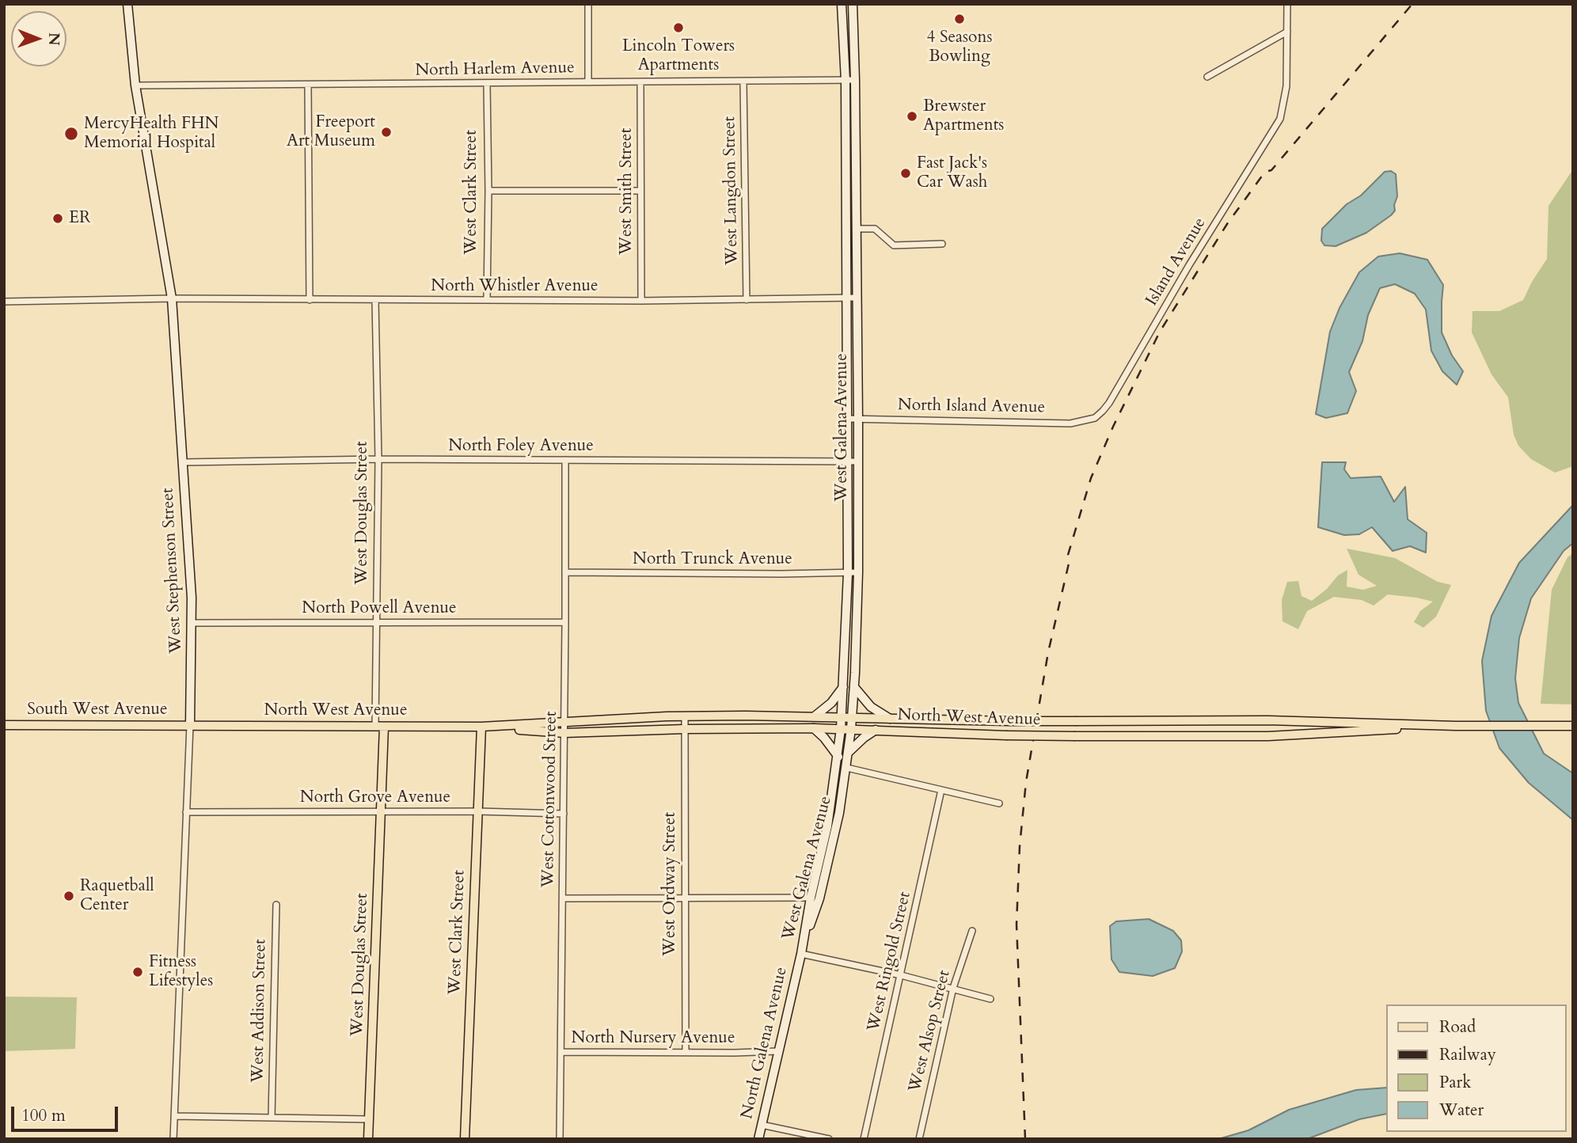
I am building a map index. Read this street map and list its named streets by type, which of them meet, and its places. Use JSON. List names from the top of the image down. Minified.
{"streets":{"main road":["West Clark Street","West Galena Avenue","West Douglas Street","West Stephenson Street","South West Avenue","North West Avenue","North Galena Avenue"],"street":["North Harlem Avenue","West Langdon Street","West Smith Street","Island Avenue","North Whistler Avenue","North Island Avenue","North Foley Avenue","North Trunck Avenue","North Powell Avenue","North Grove Avenue","West Cottonwood Street","West Ordway Street","West Ringold Street","West Addison Street","West Alsop Street","North Nursery Avenue"]},"crossings":[["North Harlem Avenue","West Langdon Street"],["North Harlem Avenue","West Smith Street"],["North Harlem Avenue","West Clark Street"],["North Harlem Avenue","West Galena Avenue"],["North Harlem Avenue","West Stephenson Street"],["West Langdon Street","North Whistler Avenue"],["West Smith Street","North Whistler Avenue"],["West Clark Street","North Whistler Avenue"],["West Clark Street","North West Avenue"],["West Clark Street","North Grove Avenue"],["Island Avenue","North Island Avenue"],["North Whistler Avenue","West Galena Avenue"],["North Whistler Avenue","West Douglas Street"],["North Whistler Avenue","West Stephenson Street"],["North Island Avenue","West Galena Avenue"],["West Galena Avenue","North Foley Avenue"],["West Galena Avenue","North Trunck Avenue"],["West Galena Avenue","North West Avenue"],["West Galena Avenue","North Galena Avenue"],["North Foley Avenue","West Douglas Street"],["North Foley Avenue","West Stephenson Street"],["North Foley Avenue","West Cottonwood Street"],["West Douglas Street","North Powell Avenue"],["West Douglas Street","North West Avenue"],["West Douglas Street","North Grove Avenue"],["North Trunck Avenue","West Cottonwood Street"],["West Stephenson Street","North Powell Avenue"],["West Stephenson Street","South West Avenue"],["West Stephenson Street","North West Avenue"],["West Stephenson Street","North Grove Avenue"],["North Powell Avenue","West Cottonwood Street"],["South West Avenue","North West Avenue"],["North West Avenue","West Cottonwood Street"],["North West Avenue","West Ordway Street"],["North Grove Avenue","West Cottonwood Street"],["West Cottonwood Street","North Nursery Avenue"],["West Ordway Street","North Nursery Avenue"],["North Nursery Avenue","North Galena Avenue"]],"places":["4 Seasons Bowling","Lincoln Towers Apartments","Brewster Apartments","Freeport Art Museum","MercyHealth FHN Memorial Hospital","Fast Jack's Car Wash","ER","Raquetball Center","Fitness Lifestyles"],"legend":["Road","Railway","Park","Water"],"scale_bar":"100 m","north":"right"}
